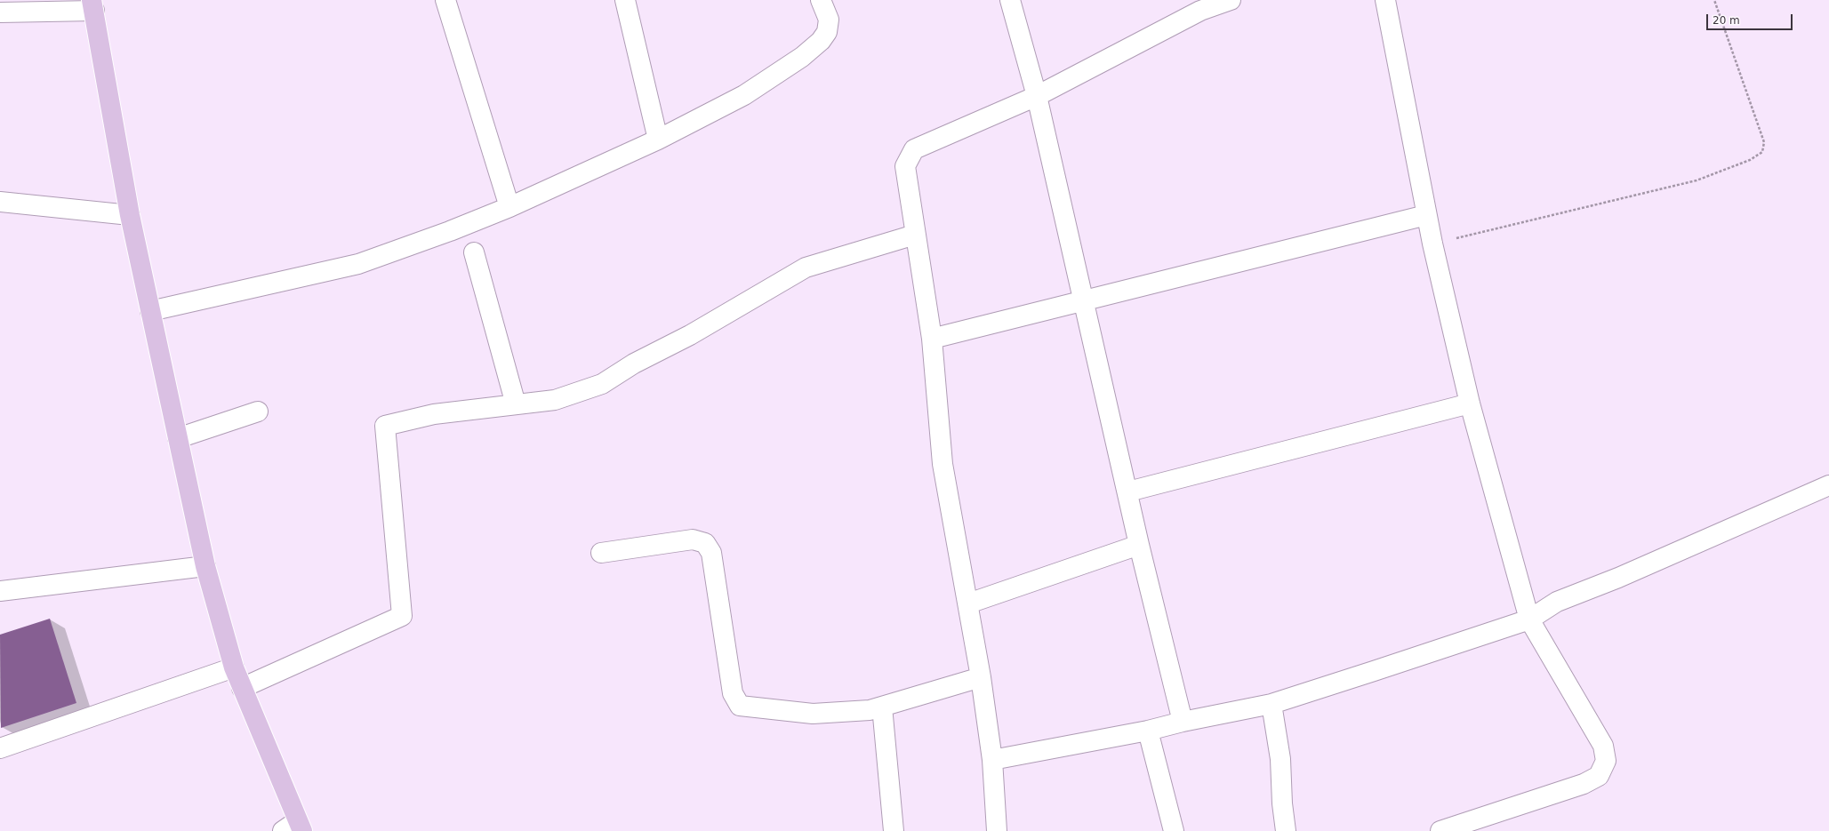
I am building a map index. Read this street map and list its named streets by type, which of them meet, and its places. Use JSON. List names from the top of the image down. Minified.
{"scale_bar":"20 m"}
